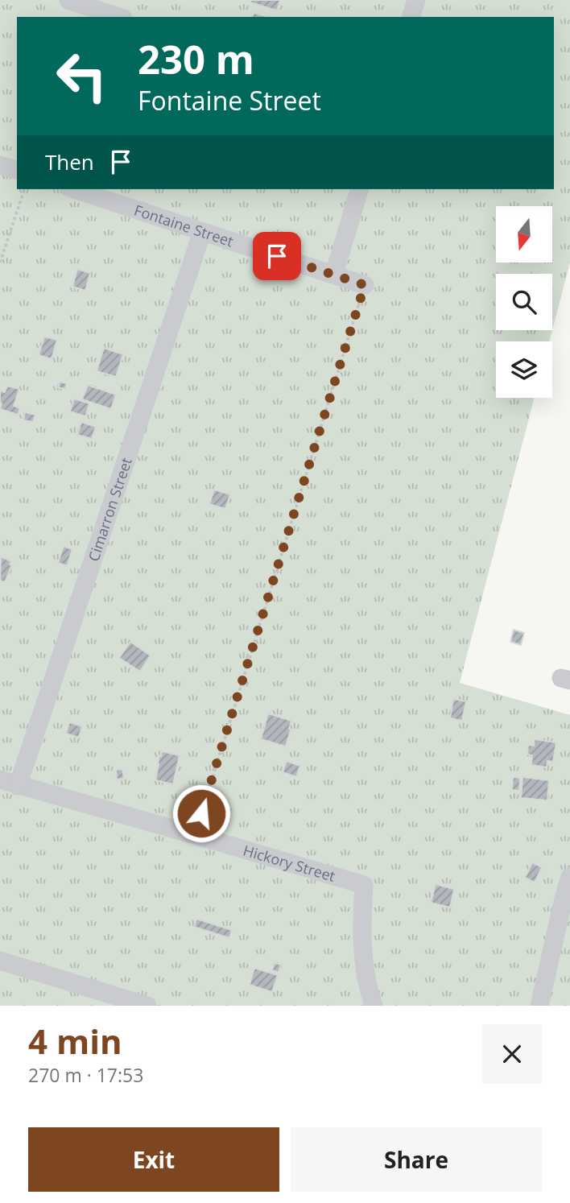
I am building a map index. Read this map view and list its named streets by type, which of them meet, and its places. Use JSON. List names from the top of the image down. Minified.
{"streets":{"street":["Fontaine Street","Cimarron Street","Hickory Street"]},"crossings":[["Fontaine Street","Cimarron Street"],["Cimarron Street","Hickory Street"]],"north":"bottom","page":{"turn":["230 m","Fontaine Street"],"then":"Then","heading":["4 min","270 m · 17:53"],"buttons":["Exit","Share"]}}
